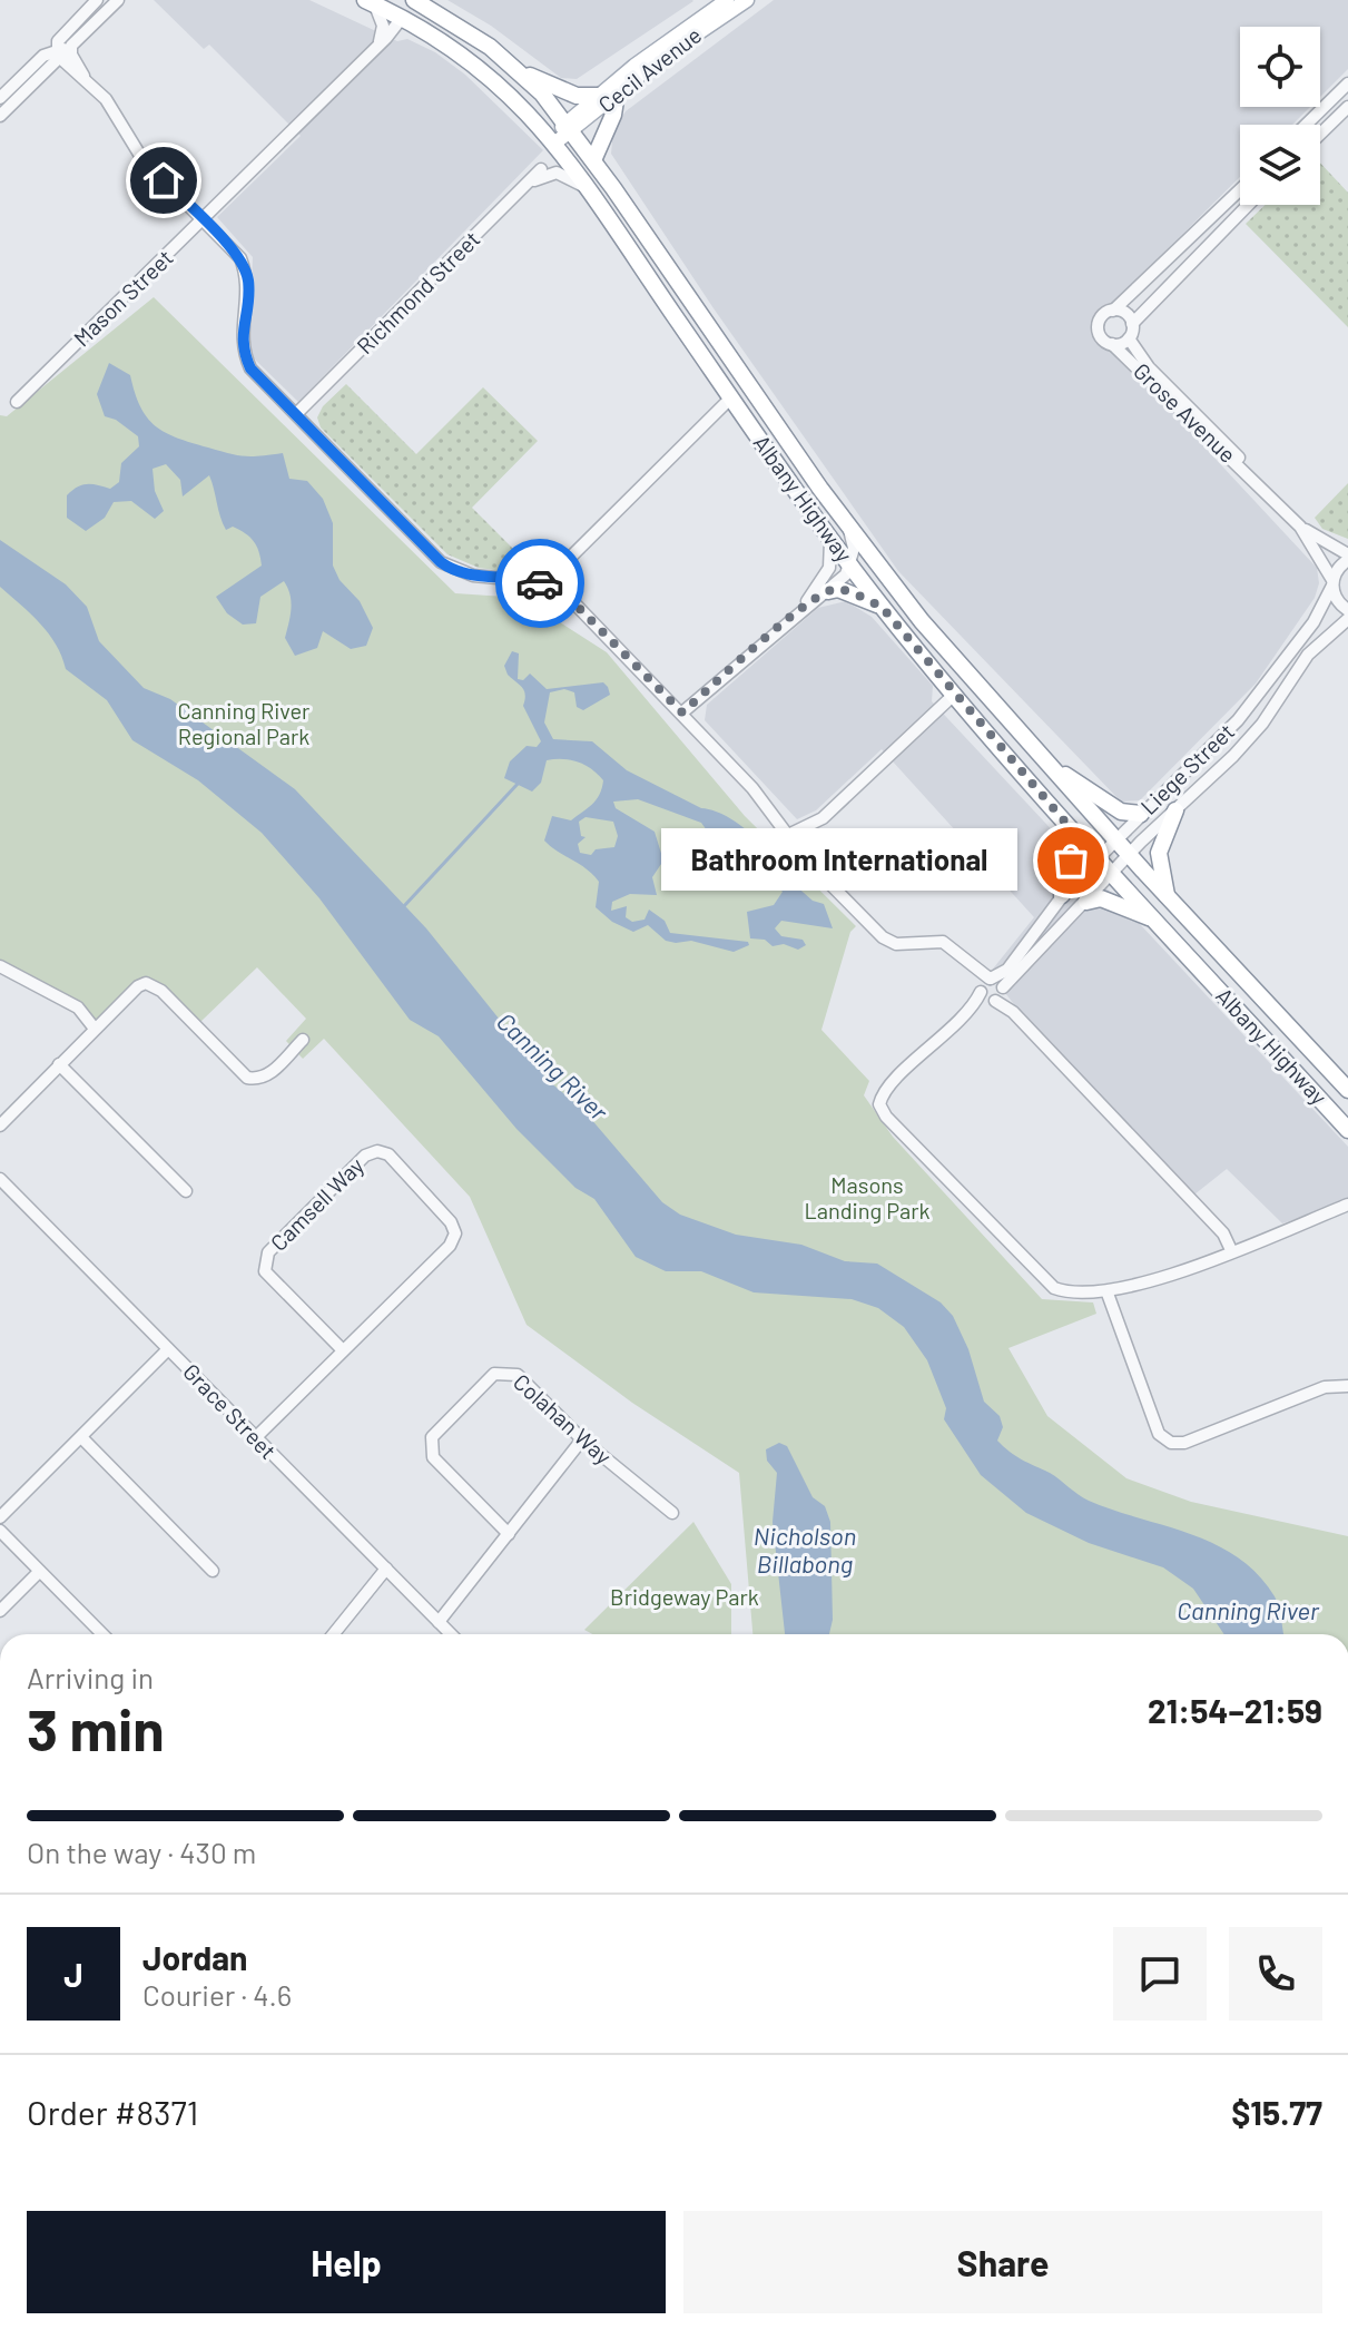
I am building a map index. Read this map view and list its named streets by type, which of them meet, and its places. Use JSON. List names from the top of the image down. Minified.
{"streets":{"highway":["Albany Highway"],"main road":["Cecil Avenue"],"street":["Richmond Street","Mason Street","Grose Avenue","Liege Street","Camsell Way","Grace Street","Colahan Way"]},"crossings":[["Cecil Avenue","Albany Highway"],["Mason Street","Albany Highway"],["Grose Avenue","Liege Street"],["Albany Highway","Liege Street"],["Camsell Way","Grace Street"]],"water":["Canning River","Nicholson Billabong"],"parks":["Canning River Regional Park","Masons Landing Park","Bridgeway Park"],"places":["Bathroom International"],"page":{"bubble":"Bathroom International","heading":["3 min","Arriving in","21:54–21:59"],"panel":["Jordan","Courier · 4.6","Order #8371","$15.77"],"bar":"On the way · 430 m","round":"J","buttons":["Help","Share"]}}
